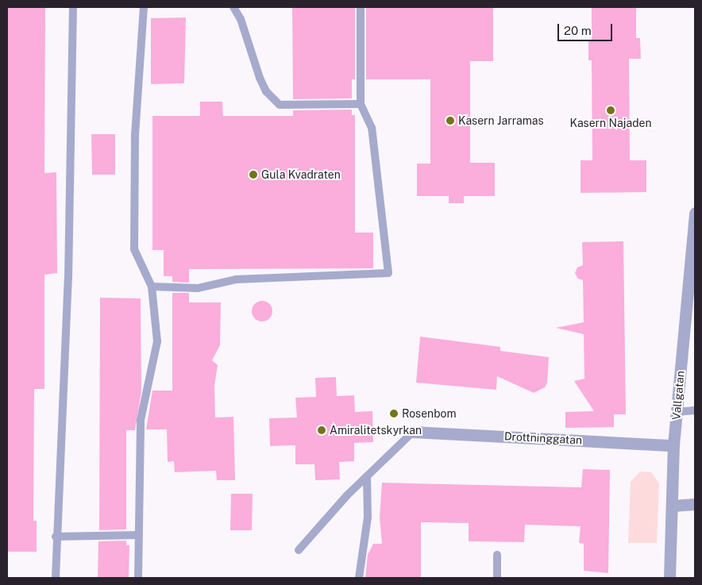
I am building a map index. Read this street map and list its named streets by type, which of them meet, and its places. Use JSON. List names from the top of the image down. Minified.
{"streets":{"street":["Vallgatan","Drottninggatan"]},"crossings":[["Vallgatan","Drottninggatan"]],"places":["Kasern Najaden","Kasern Jarramas","Gula Kvadraten","Rosenbom","Amiralitetskyrkan"],"scale_bar":"20 m"}
